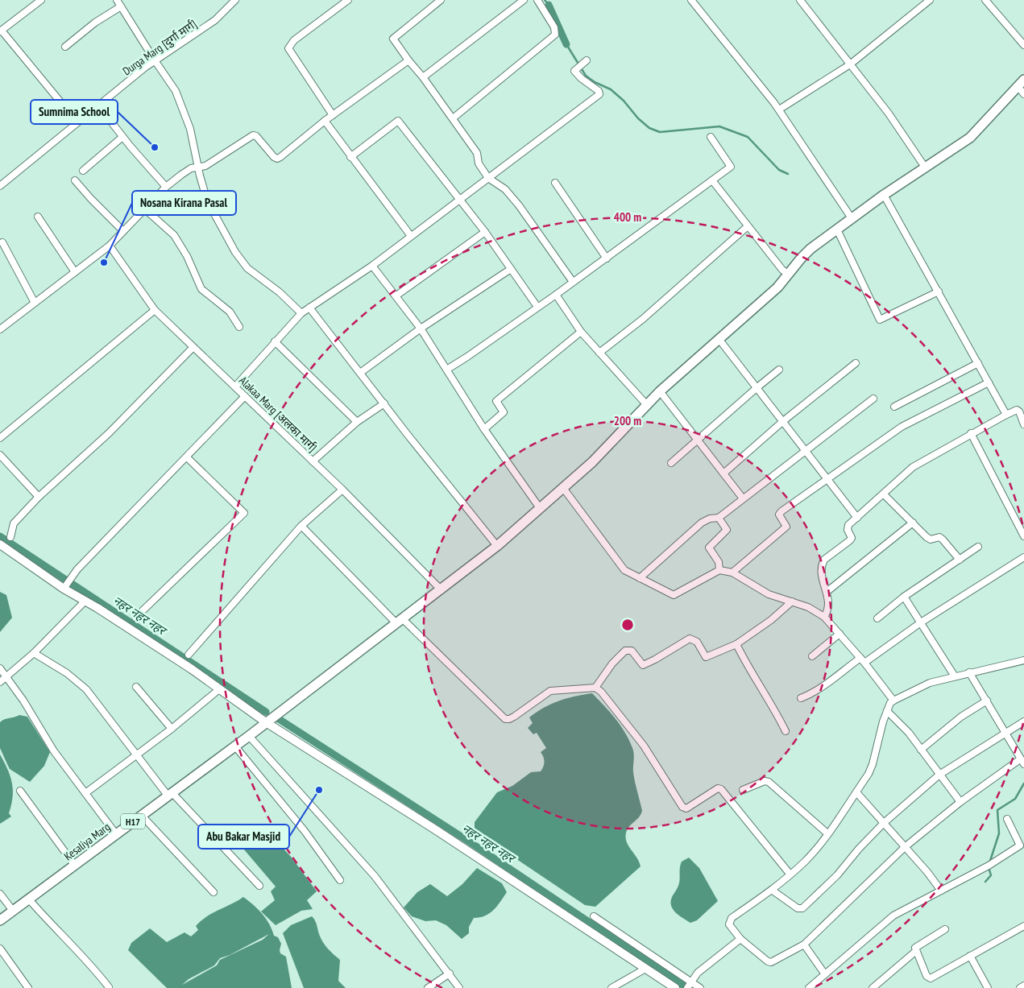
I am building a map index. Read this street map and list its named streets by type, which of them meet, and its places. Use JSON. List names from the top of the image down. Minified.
{"streets":{"main road":["H17","Kesaliya Marg"],"street":["Durga Marg [दुर्गा मार्ग]","Alakaa Marg [अलका मार्ग]"]},"crossings":[["Alakaa Marg [अलका मार्ग]","H17"],["H17","Kesaliya Marg"]],"water":["नहर नहर नहर"],"places":["Sumnima School","Nosana Kirana Pasal","Abu Bakar Masjid"],"rings":["400 m","200 m"]}
